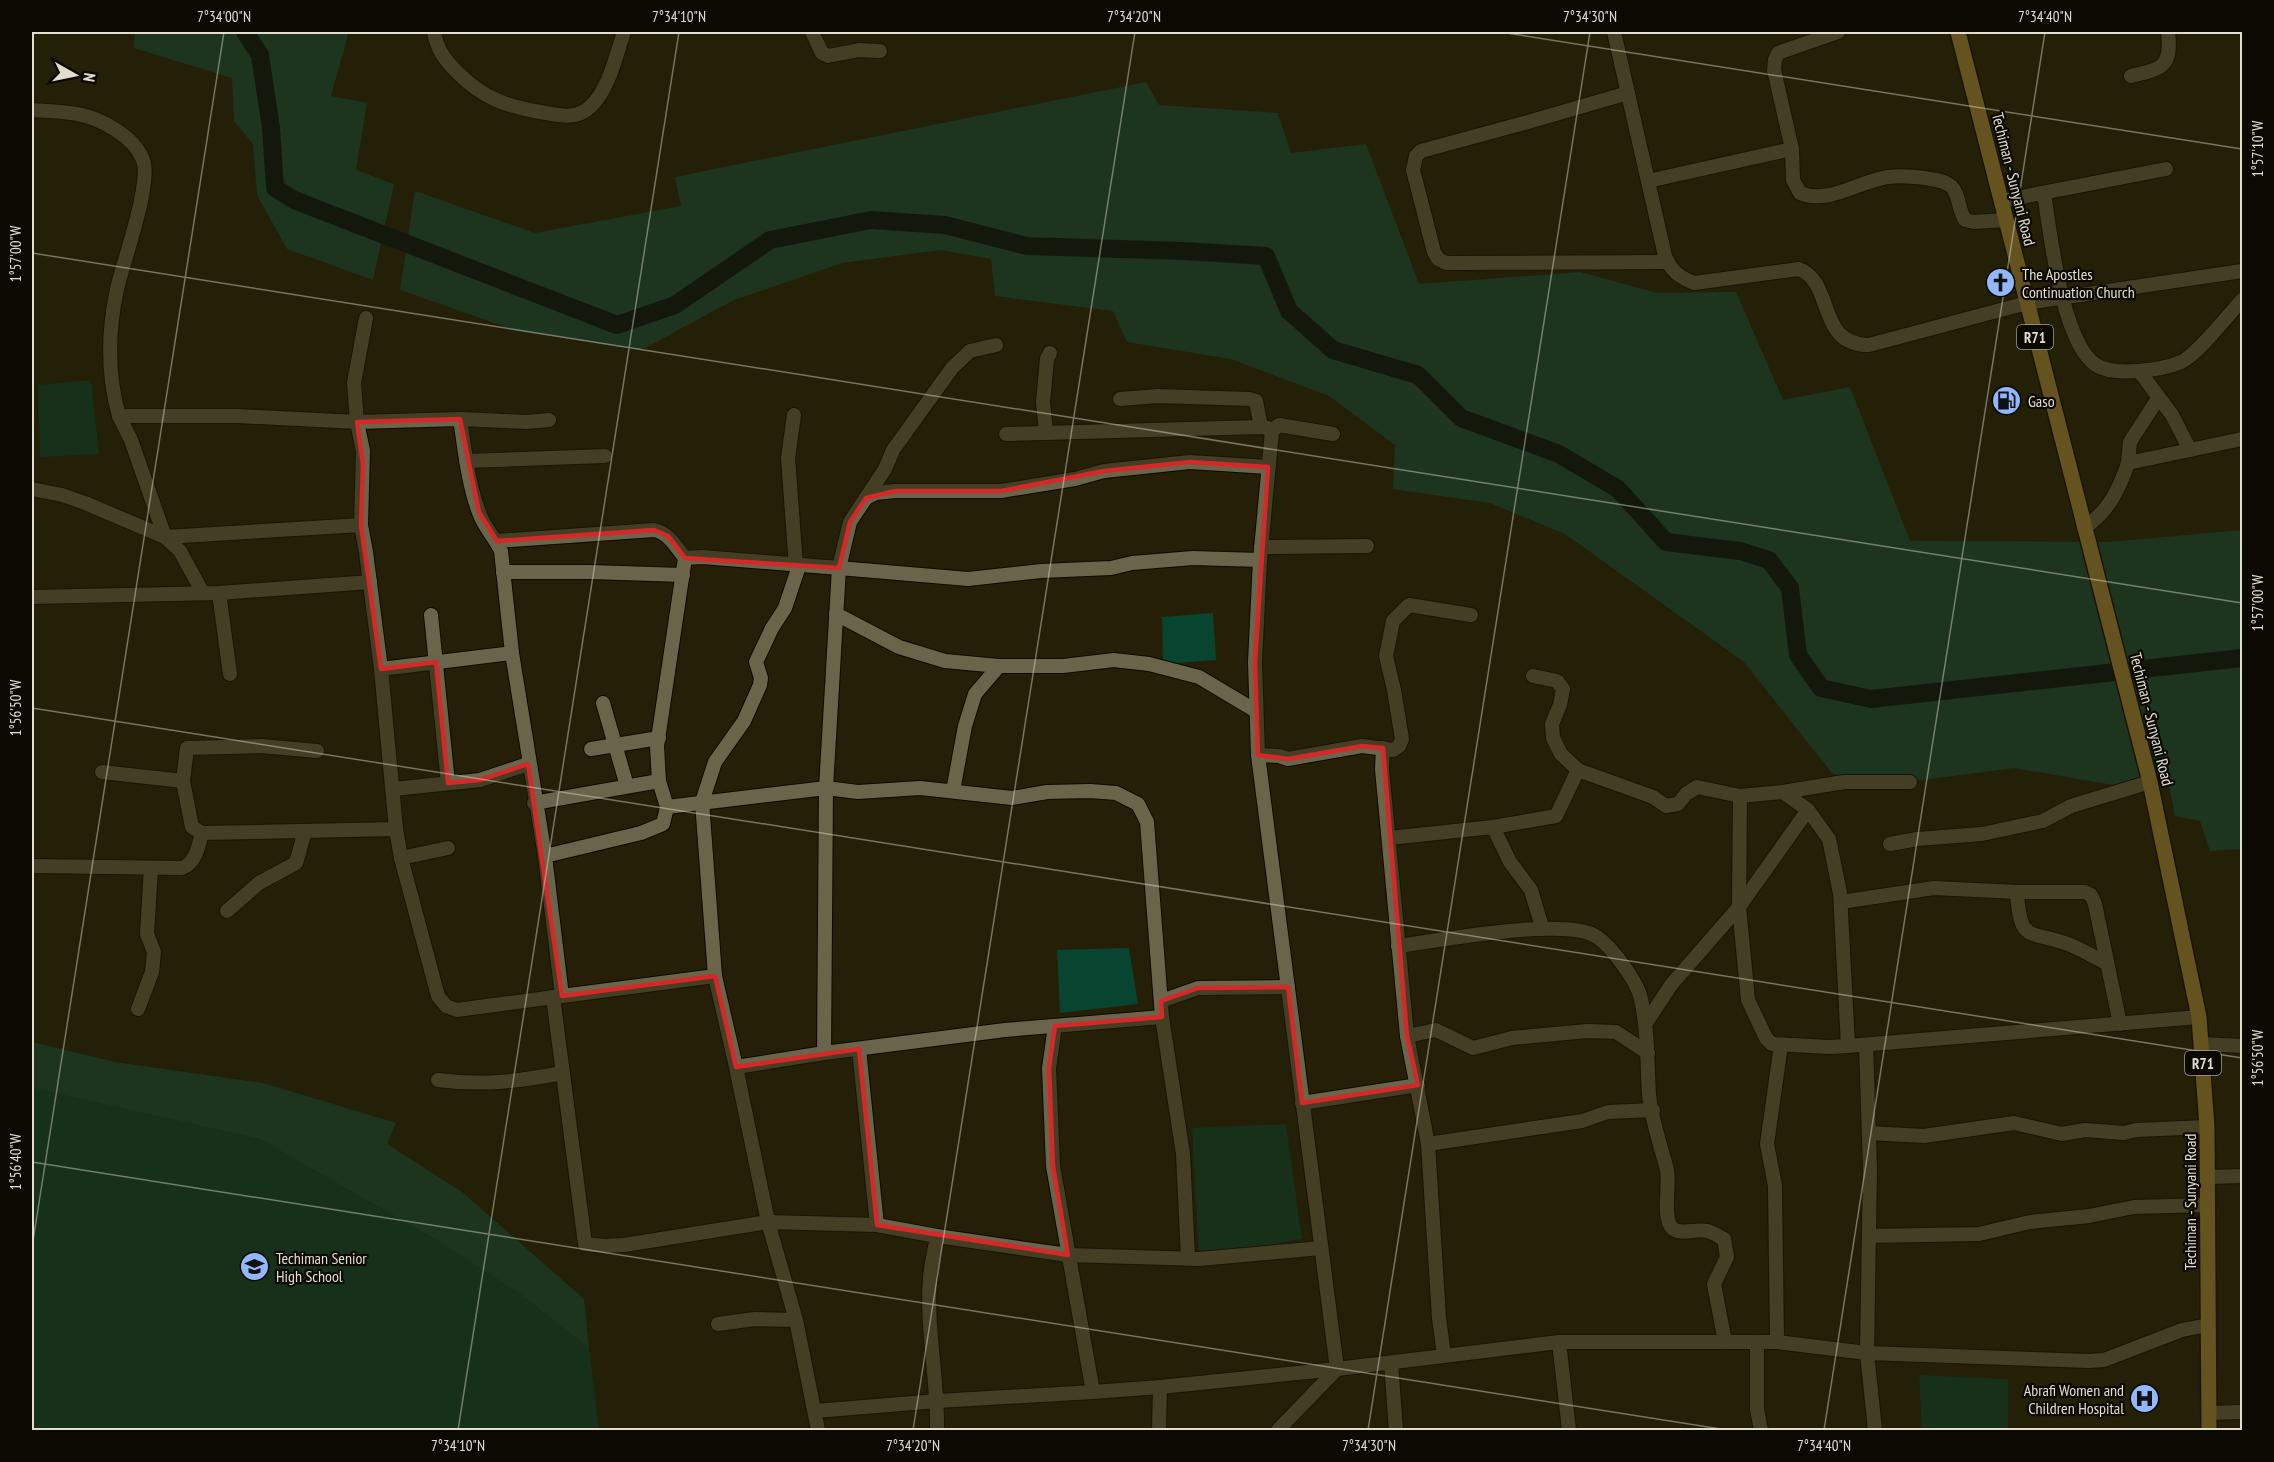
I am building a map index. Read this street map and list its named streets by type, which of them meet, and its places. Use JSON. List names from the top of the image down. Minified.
{"streets":{"main road":["Techiman - Sunyani Road","R71"]},"places":{"church":["The Apostles Continuation Church"],"fuel station":["Gaso"],"school or university":["Techiman Senior High School"],"hospital":["Abrafi Women and Children Hospital"]},"north":"right","coordinates":["7°34'00\"N","7°34'10\"N","7°34'20\"N","7°34'30\"N","7°34'40\"N","1°57'10\"W","1°57'00\"W","1°56'50\"W","1°56'40\"W"]}
